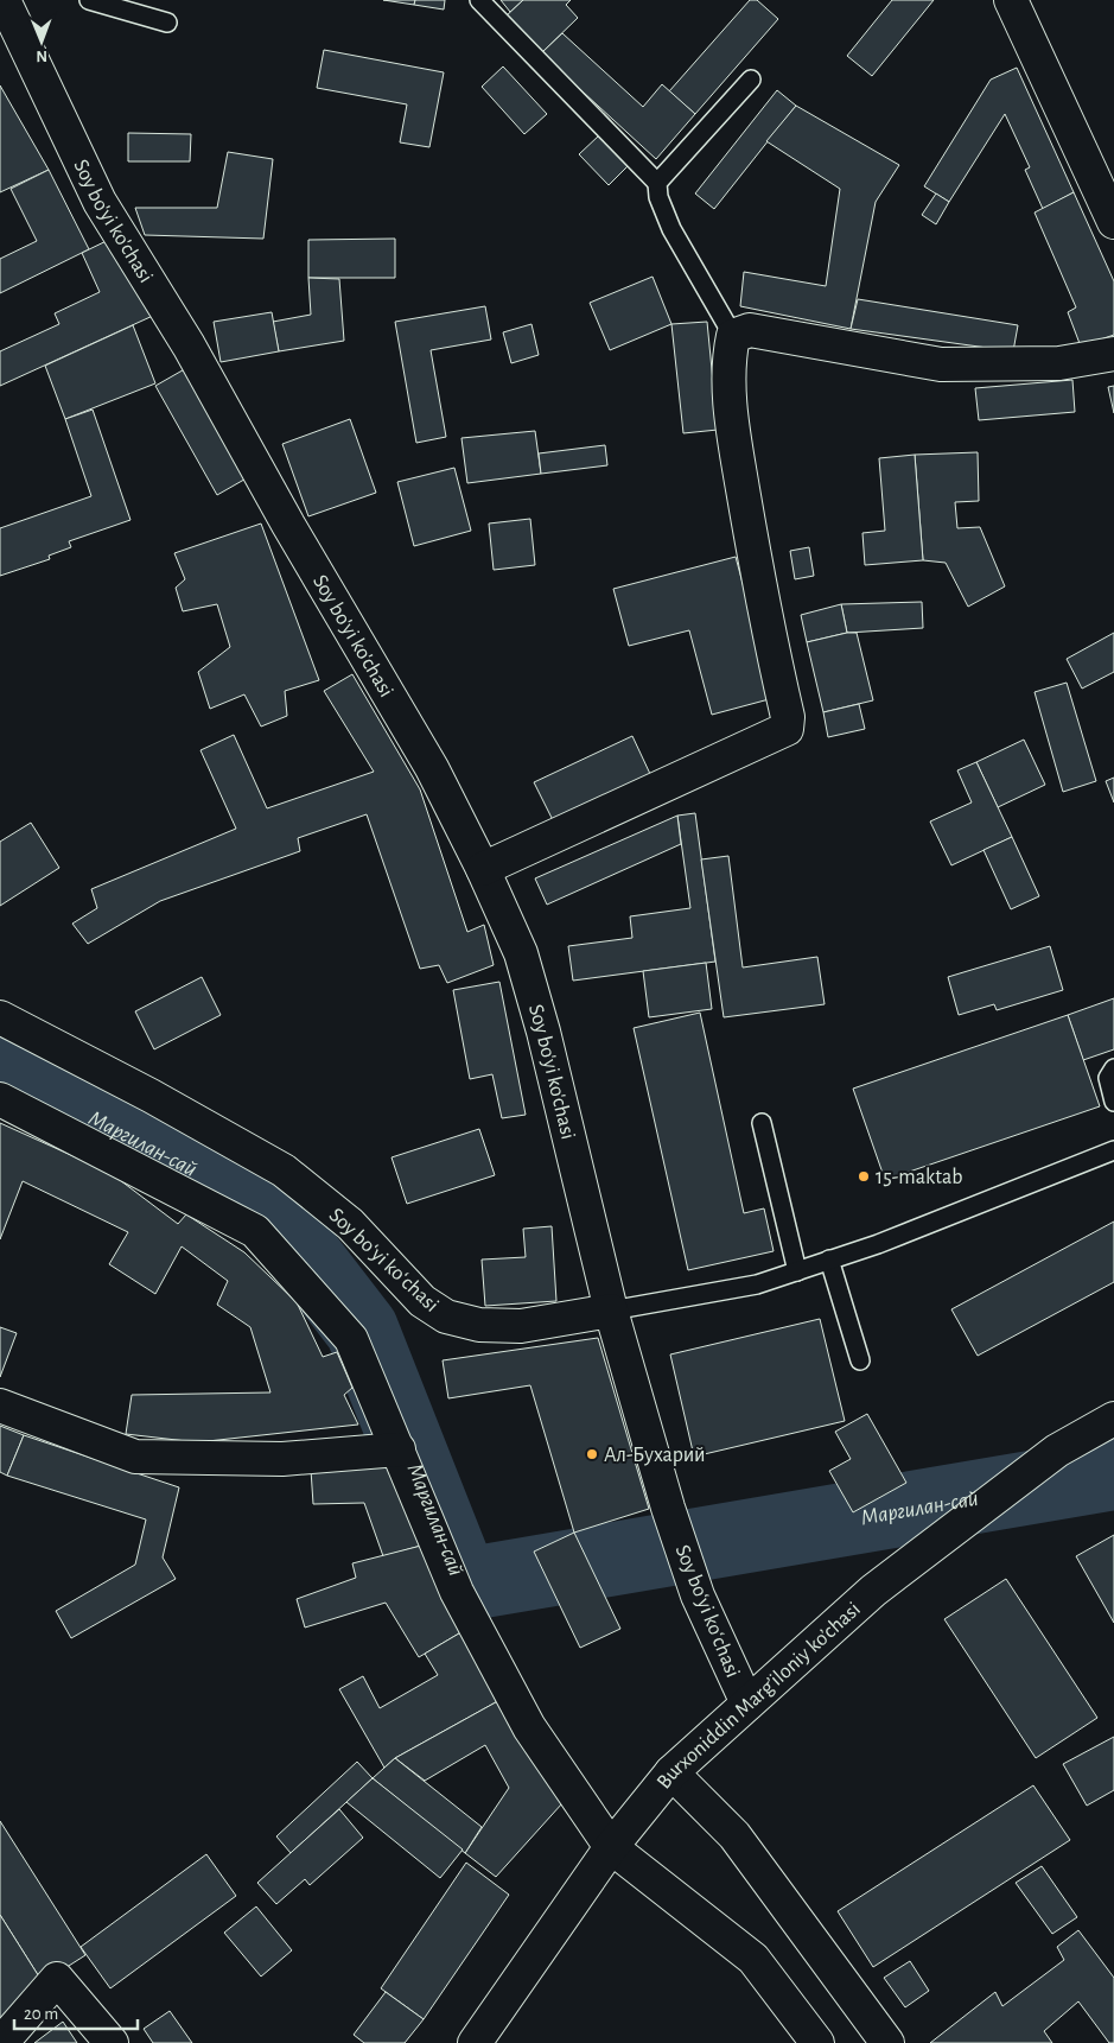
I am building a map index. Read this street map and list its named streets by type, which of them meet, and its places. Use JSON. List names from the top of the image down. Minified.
{"streets":{"street":["Soy bo'yi ko'chasi","Soy boʻyi koʻchasi","Burxoniddin Marg’iloniy ko’chasi"]},"crossings":[["Soy bo'yi ko'chasi","Soy boʻyi koʻchasi"],["Soy boʻyi koʻchasi","Burxoniddin Marg’iloniy ko’chasi"]],"water":["Маргилан-сай"],"places":["15-maktab","Ал-Бухарий"],"scale_bar":"20 m","north":"bottom"}
